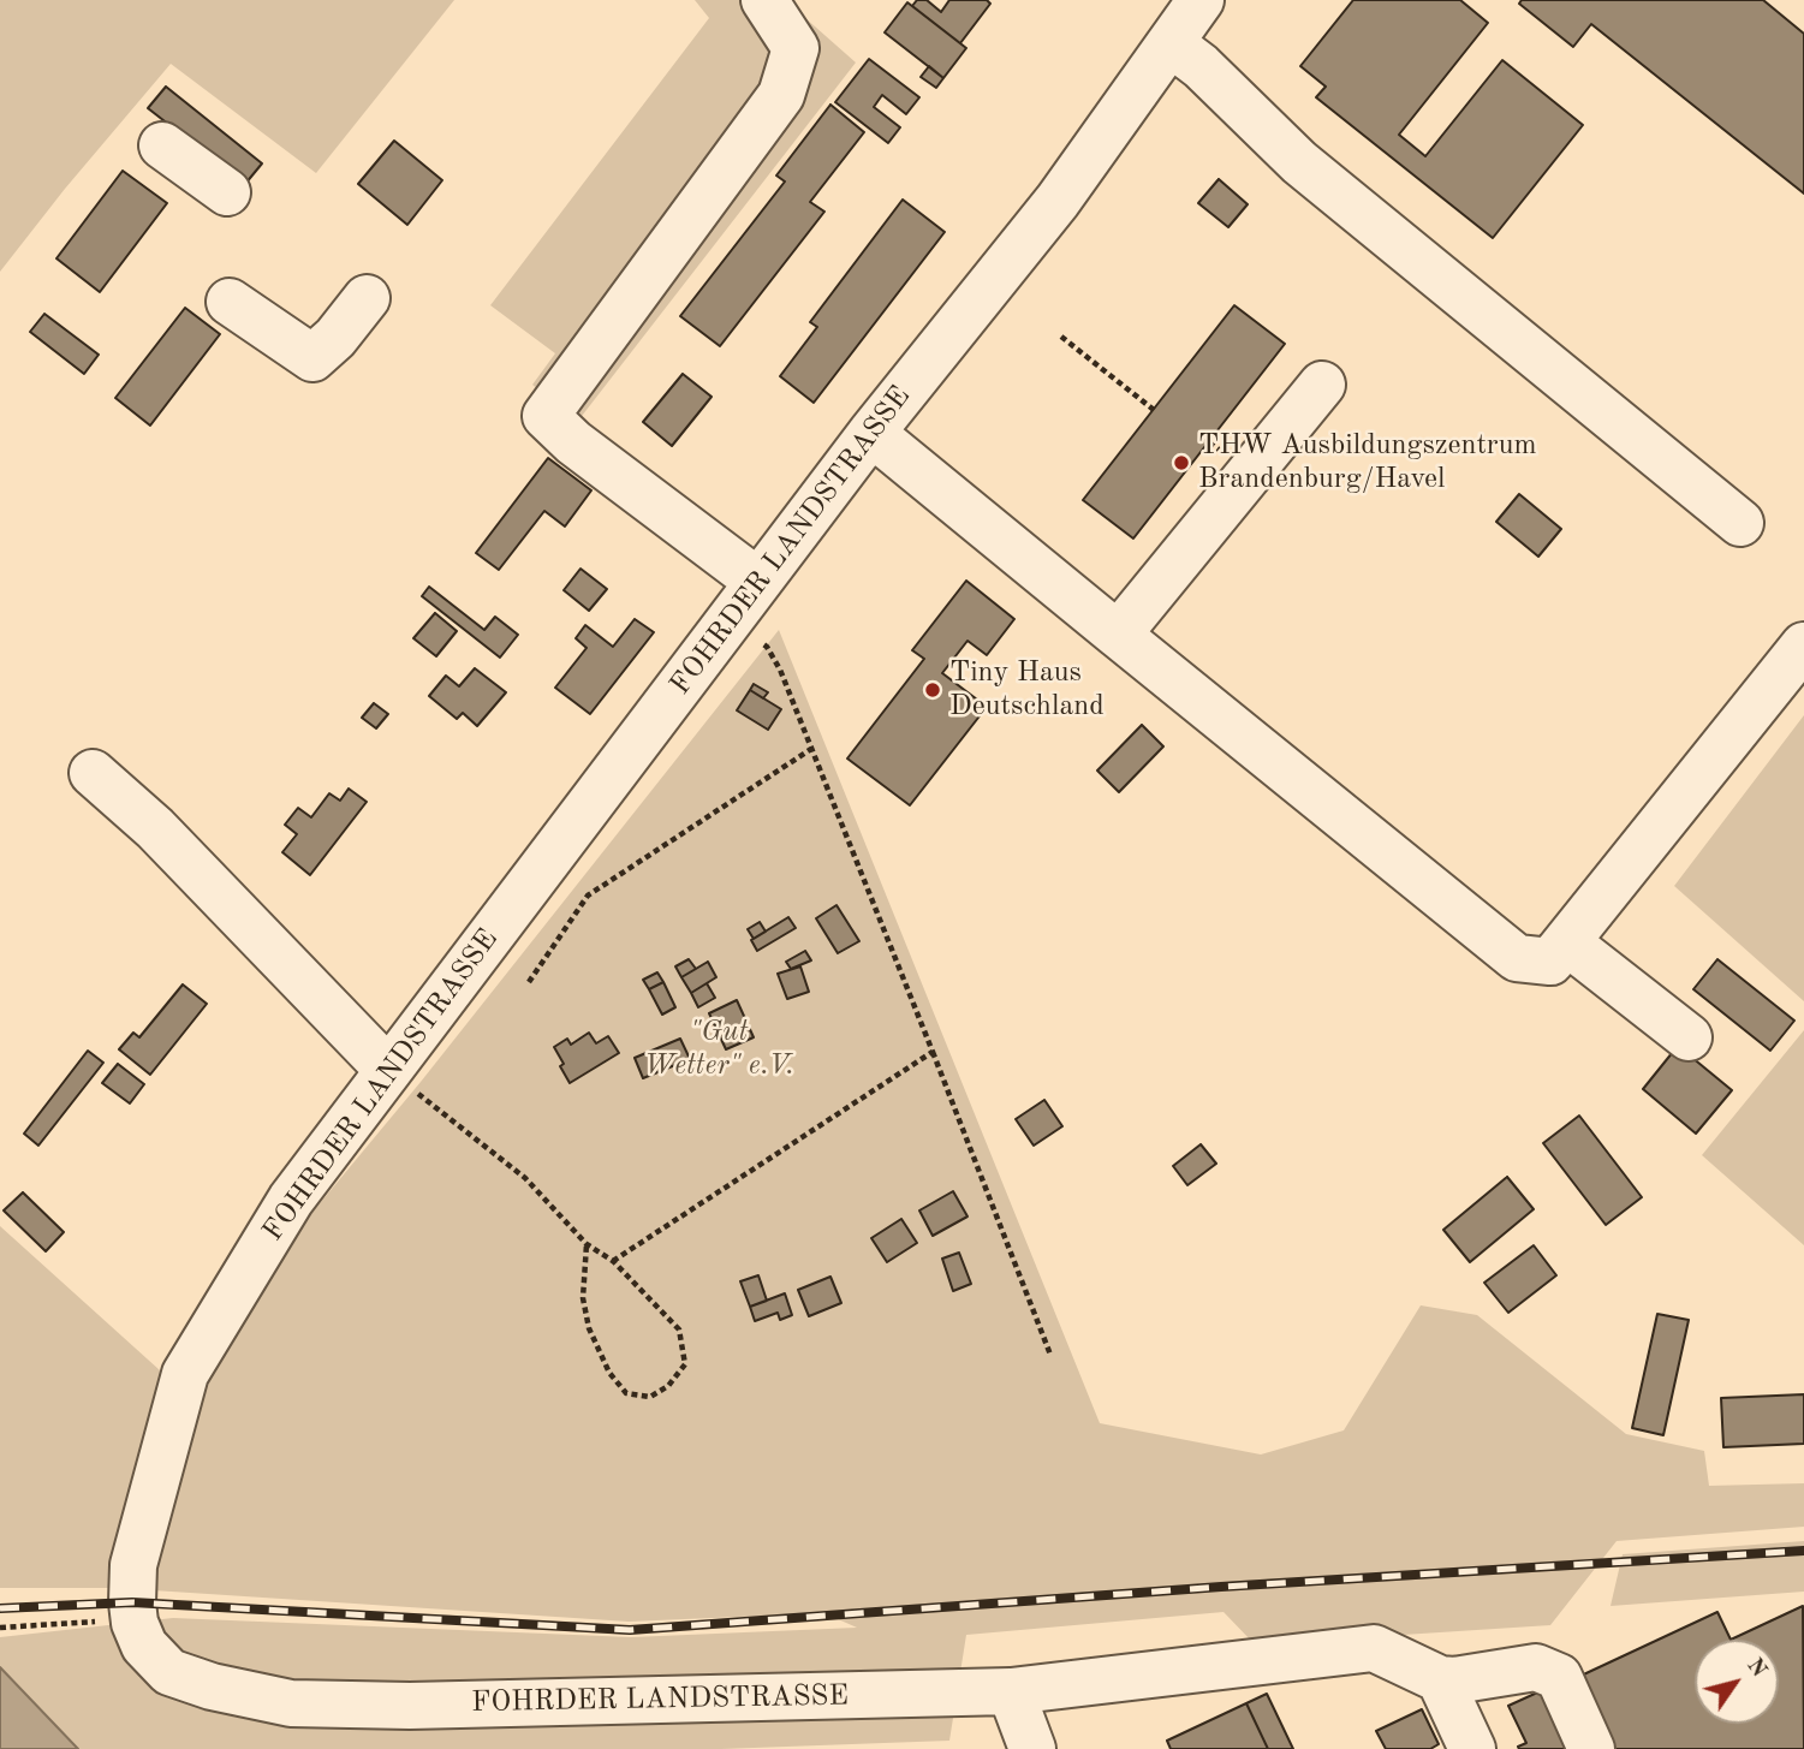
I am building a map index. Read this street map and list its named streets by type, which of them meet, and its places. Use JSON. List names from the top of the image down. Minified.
{"streets":{"street":["FOHRDER LANDSTRASSE"]},"parks":["\"Gut Wetter\" e.V."],"places":["THW Ausbildungszentrum Brandenburg/Havel","Tiny Haus Deutschland"],"north":"top right"}
